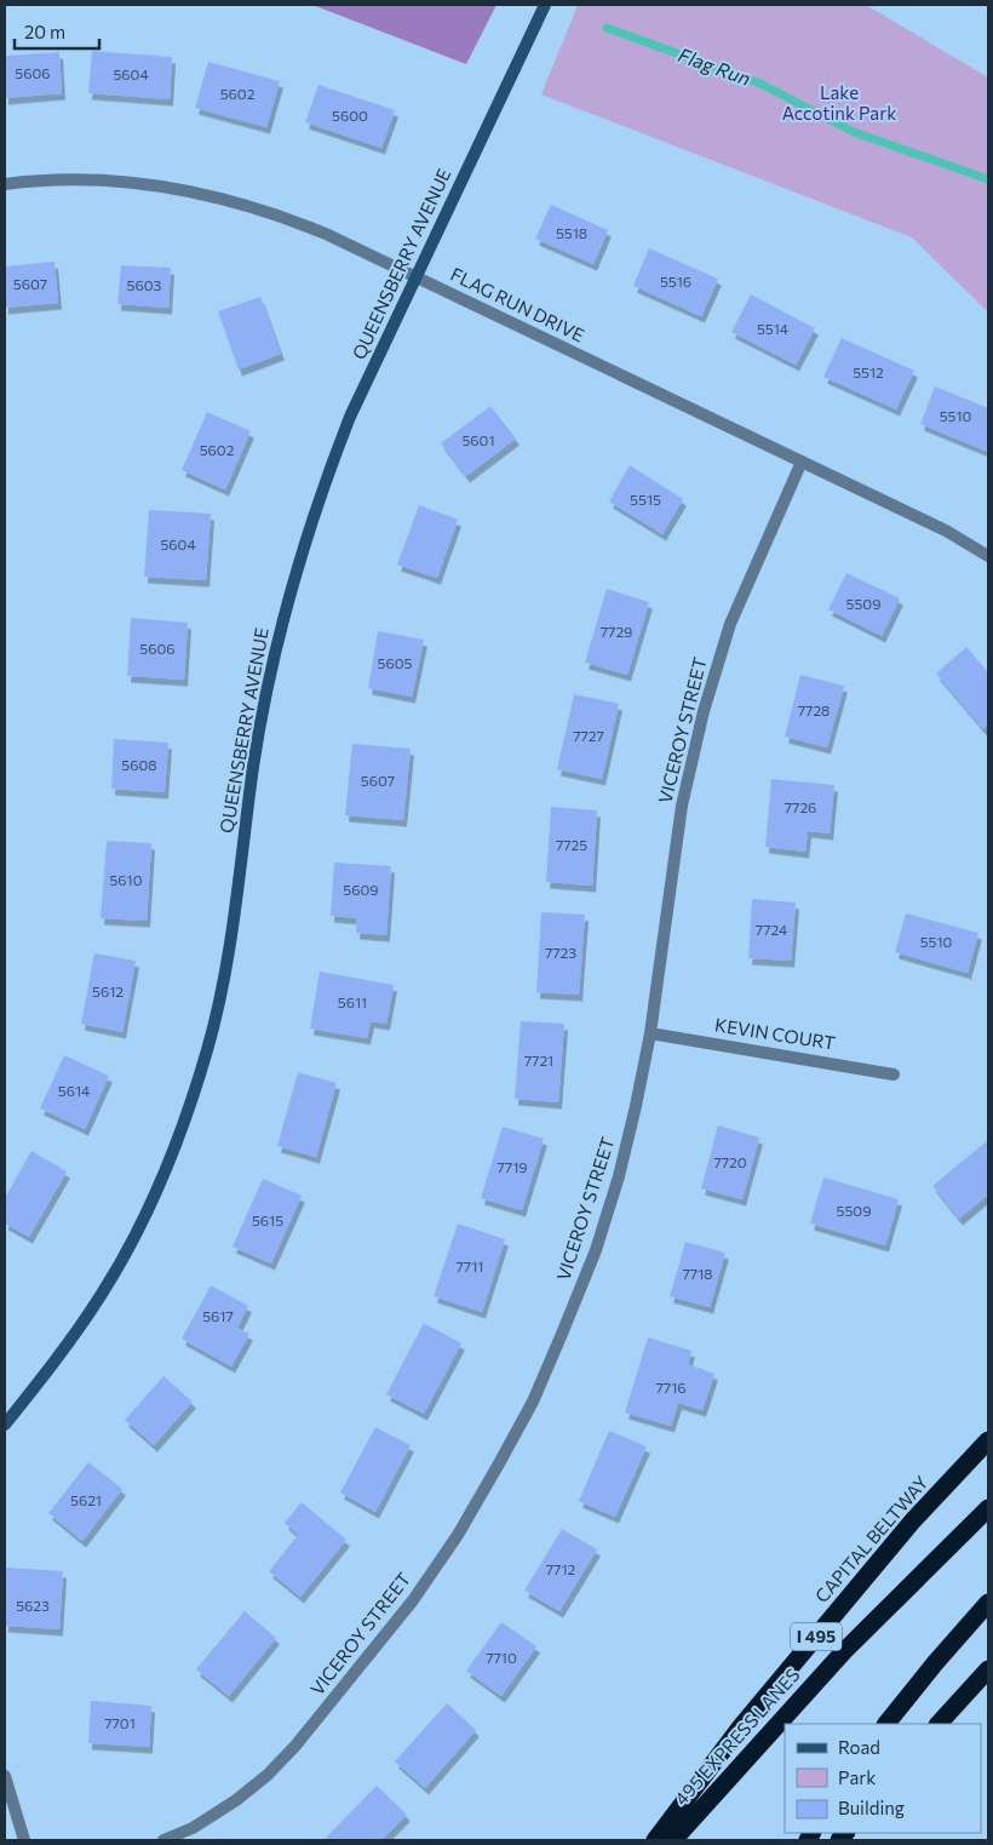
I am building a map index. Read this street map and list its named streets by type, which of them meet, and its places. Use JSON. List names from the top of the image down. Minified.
{"streets":{"highway":["CAPITAL BELTWAY","I 495","495 EXPRESS LANES"],"street":["QUEENSBERRY AVENUE","FLAG RUN DRIVE","VICEROY STREET","KEVIN COURT"]},"crossings":[["QUEENSBERRY AVENUE","FLAG RUN DRIVE"],["FLAG RUN DRIVE","VICEROY STREET"],["VICEROY STREET","KEVIN COURT"]],"water":["Flag Run"],"parks":["Lake Accotink Park"],"house_numbers":["5606","5604","5602","5600","5518","5516","5607","5603","5514","5512","5510","5601","5602","5515","5604","5509","7729","5606","5605","7728","7727","5608","5607","7726","7725","5610","5609","7724","5510","7723","5612","5611","7721","5614","7720","7719","5509","5615","7711","7718","5617","7716","5621","7712","5623","7710","7701"],"legend":["Road","Park","Building"],"scale_bar":"20 m"}
